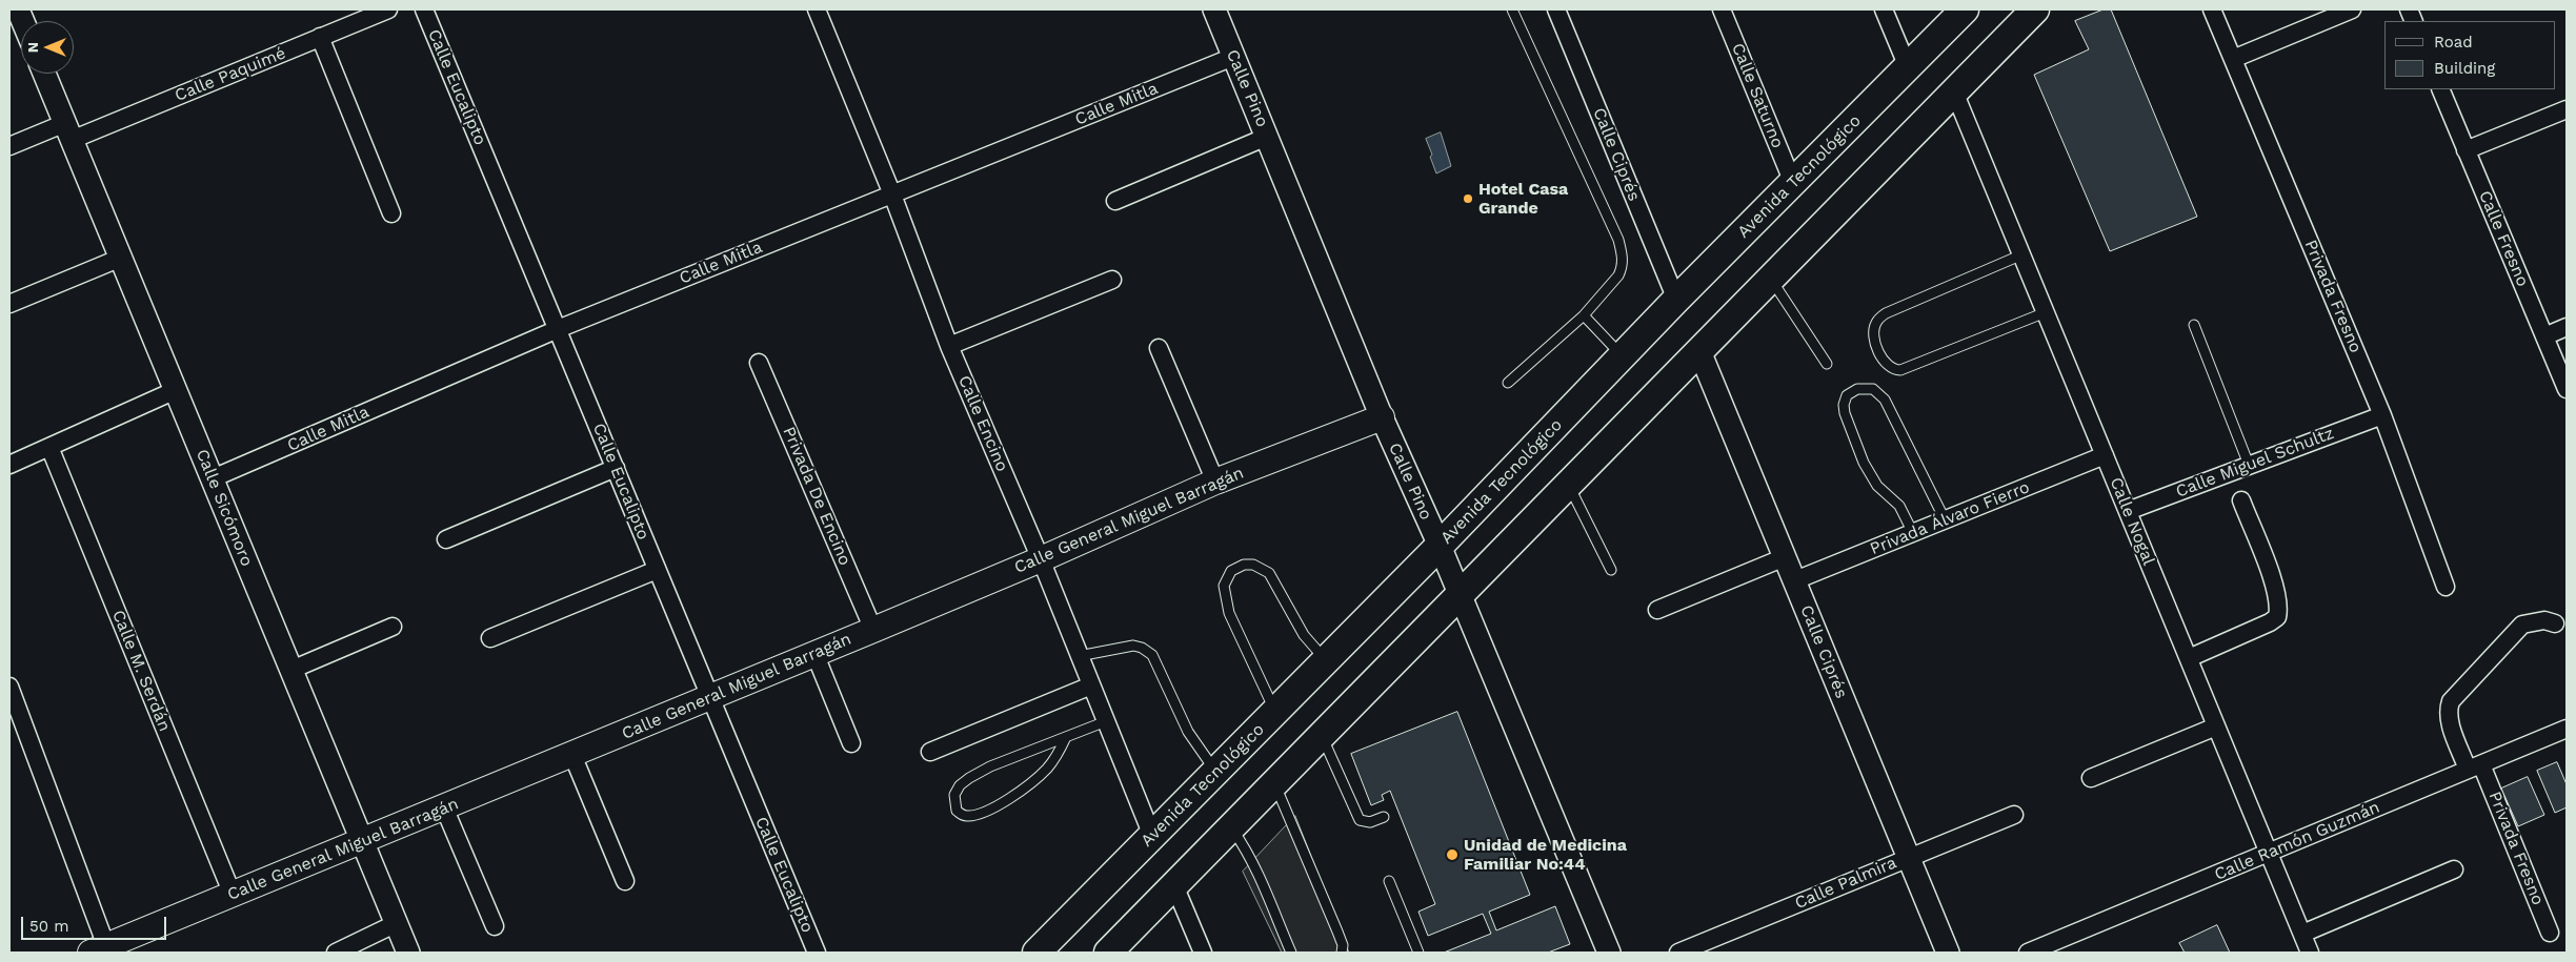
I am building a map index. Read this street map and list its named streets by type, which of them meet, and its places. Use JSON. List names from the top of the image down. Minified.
{"streets":{"main road":["Avenida Tecnológico","Calle General Miguel Barragán"],"street":["Calle Paquimé","Calle Eucalipto","Calle Pino","Calle Saturno","Calle Mitla","Calle Ciprés","Calle Fresno","Privada Fresno","Calle Encino","Calle Miguel Schultz","Privada De Encino","Calle Sicómoro","Privada Álvaro Fierro","Calle Nogal","Calle M. Serdán","Calle Ramón Guzmán","Calle Palmira"]},"crossings":[["Calle Paquimé","Calle Sicómoro"],["Calle Eucalipto","Calle Mitla"],["Calle Eucalipto","Calle General Miguel Barragán"],["Calle Pino","Calle Mitla"],["Calle Pino","Avenida Tecnológico"],["Calle Pino","Calle General Miguel Barragán"],["Calle Saturno","Avenida Tecnológico"],["Calle Mitla","Calle Encino"],["Calle Mitla","Calle Sicómoro"],["Calle Ciprés","Avenida Tecnológico"],["Calle Ciprés","Privada Álvaro Fierro"],["Calle Ciprés","Calle Palmira"],["Avenida Tecnológico","Calle Encino"],["Privada Fresno","Calle Miguel Schultz"],["Privada Fresno","Calle Ramón Guzmán"],["Calle Encino","Calle General Miguel Barragán"],["Calle Miguel Schultz","Calle Nogal"],["Privada De Encino","Calle General Miguel Barragán"],["Calle Sicómoro","Calle General Miguel Barragán"],["Privada Álvaro Fierro","Calle Nogal"],["Calle General Miguel Barragán","Calle M. Serdán"],["Calle Nogal","Calle Ramón Guzmán"]],"places":["Hotel Casa Grande","Unidad de Medicina Familiar No:44"],"legend":["Road","Building"],"scale_bar":"50 m","north":"left"}
